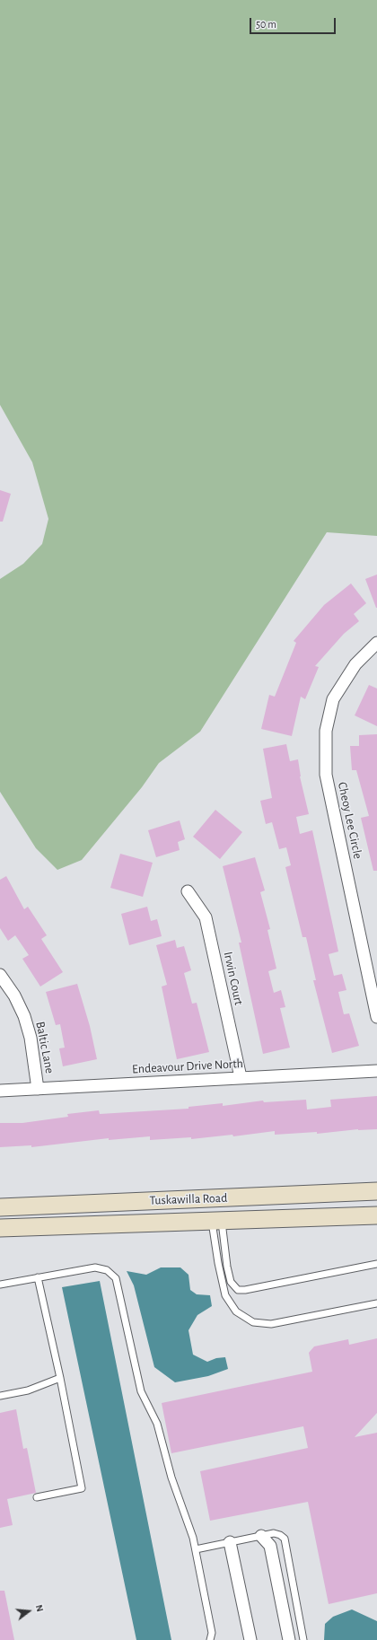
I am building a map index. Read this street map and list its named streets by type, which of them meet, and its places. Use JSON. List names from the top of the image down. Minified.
{"streets":{"main road":["Tuskawilla Road"],"street":["Cheoy Lee Circle","Irwin Court","Baltic Lane","Endeavour Drive North"]},"crossings":[["Irwin Court","Endeavour Drive North"],["Baltic Lane","Endeavour Drive North"]],"scale_bar":"50 m","north":"right"}
